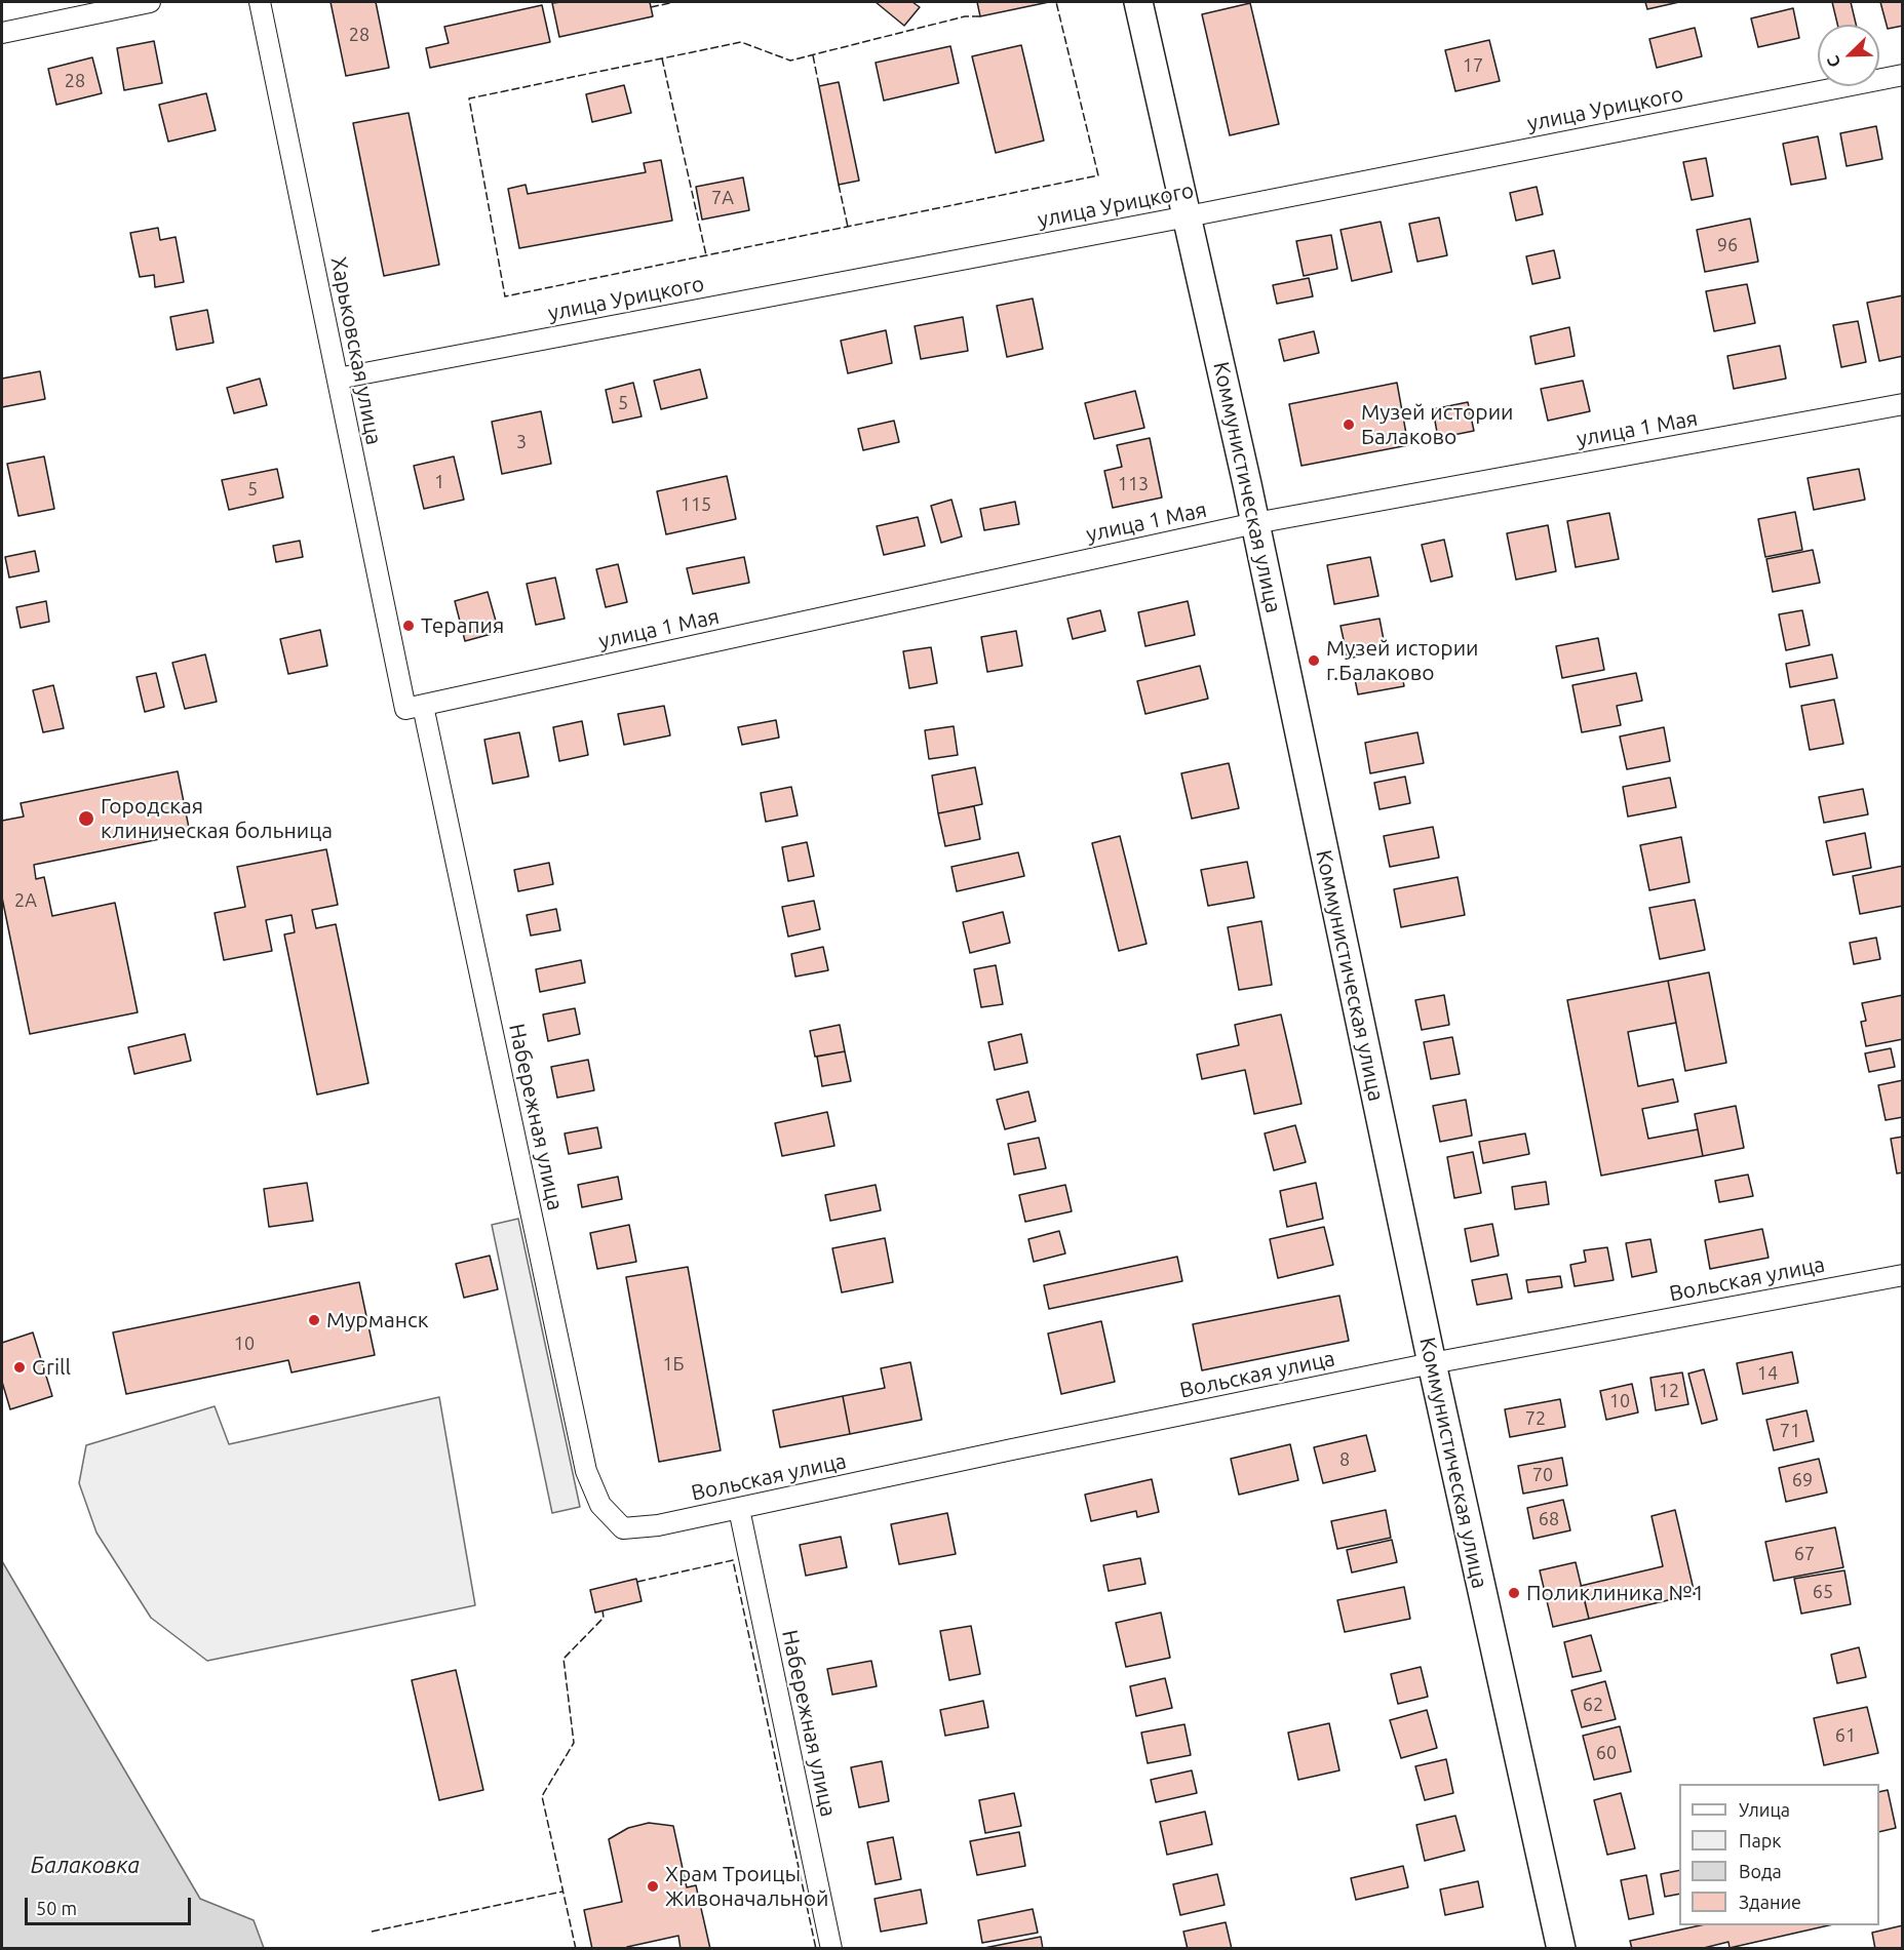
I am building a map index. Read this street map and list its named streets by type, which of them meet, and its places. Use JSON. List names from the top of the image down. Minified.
{"streets":{"main road":["Коммунистическая улица"],"street":["улица Урицкого","Харьковская улица","улица 1 Мая","Набережная улица","Вольская улица"]},"crossings":[["улица Урицкого","Харьковская улица"],["улица Урицкого","Коммунистическая улица"],["Харьковская улица","улица 1 Мая"],["Харьковская улица","Набережная улица"],["улица 1 Мая","Коммунистическая улица"],["улица 1 Мая","Набережная улица"],["Коммунистическая улица","Вольская улица"],["Набережная улица","Вольская улица"]],"water":["Балаковка"],"places":["Музей истории Балаково","Терапия","Музей истории г.Балаково","Городская клиническая больница","Мурманск","Grill","Поликлиника №1","Храм Троицы Живоначальной"],"house_numbers":["28","17","28","7А","96","5","3","1","113","5","115","2А","10","1Б","14","12","10","72","71","8","70","69","68","67","65","62","61","60"],"legend":["Улица","Парк","Вода","Здание"],"scale_bar":"50 m","north":"bottom left"}
